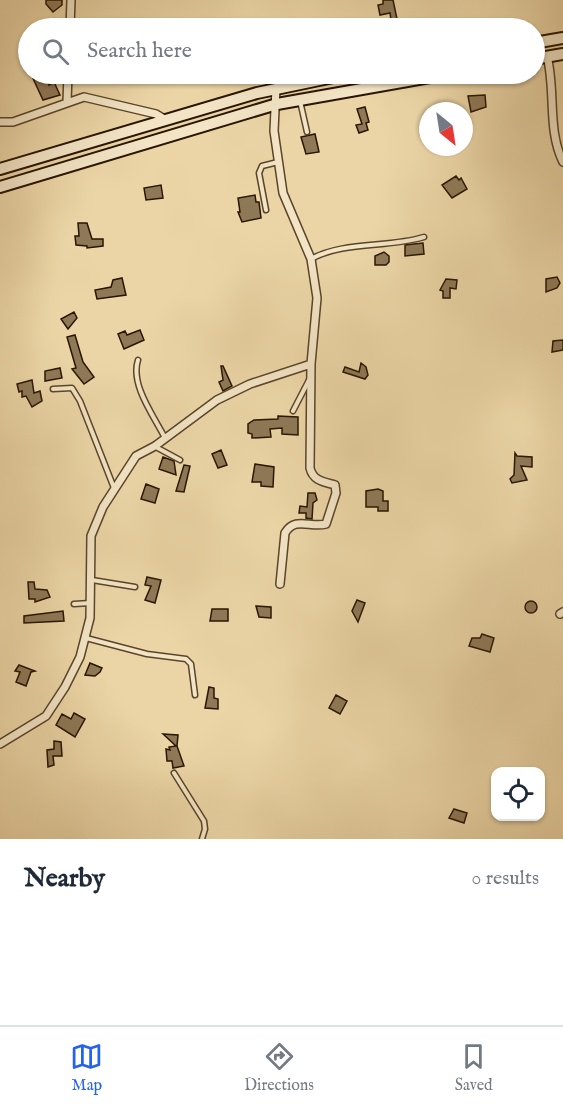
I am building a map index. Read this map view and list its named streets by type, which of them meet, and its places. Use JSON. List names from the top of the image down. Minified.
{"north":"bottom right","page":{"search":"Search here","heading":["Nearby","0 results"],"nav":["Map","Directions","Saved"]}}
